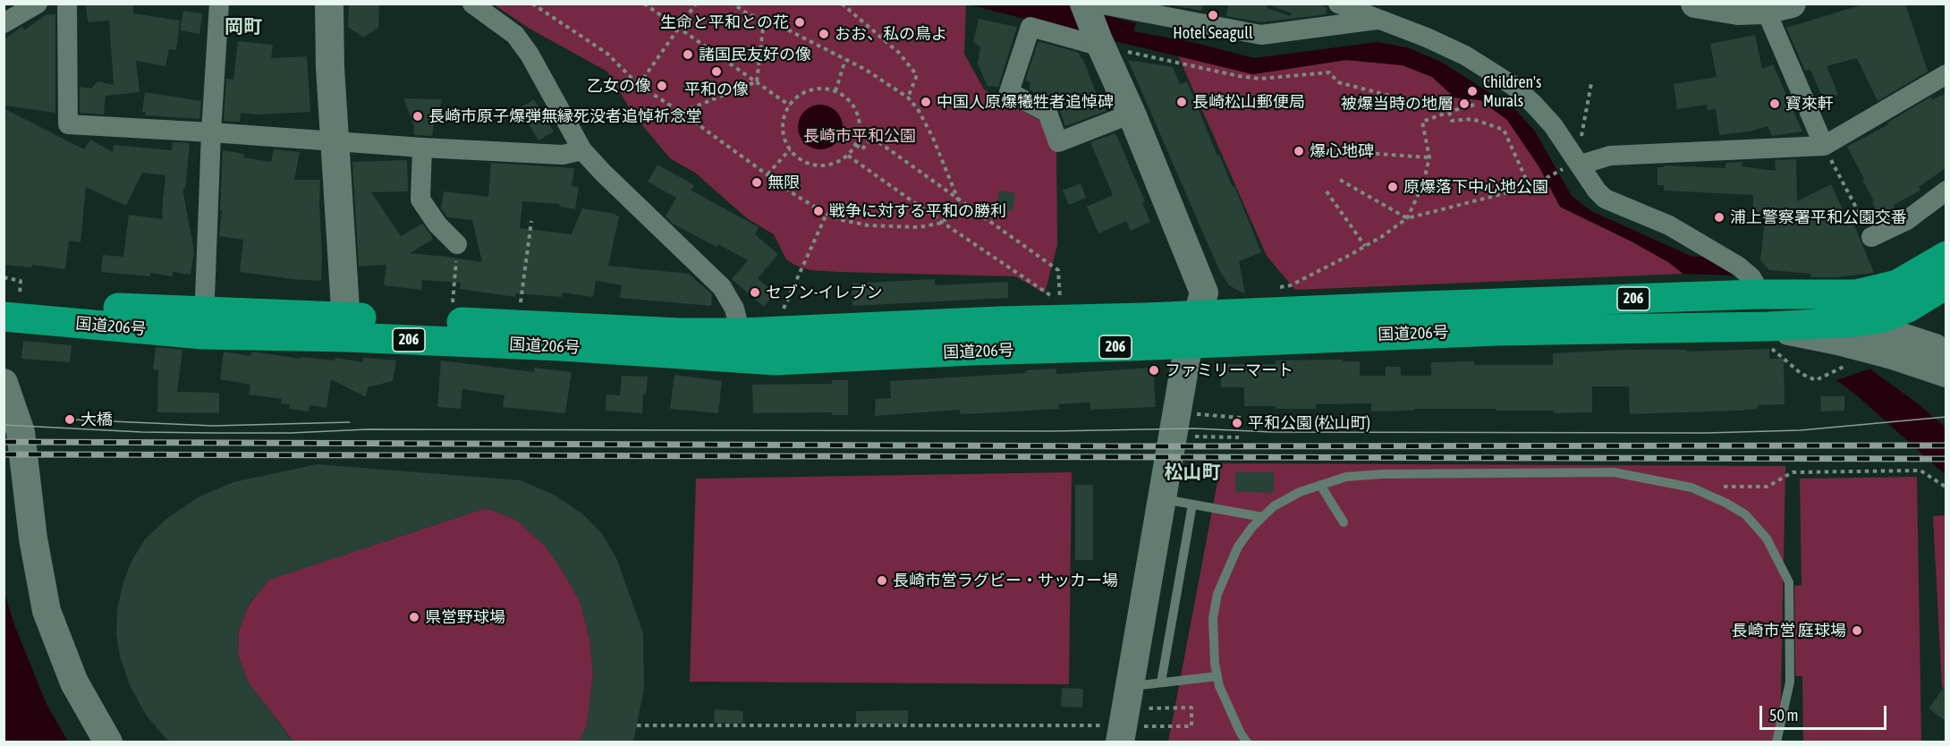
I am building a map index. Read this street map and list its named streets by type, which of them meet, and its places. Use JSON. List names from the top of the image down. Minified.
{"streets":{"highway":["206","国道206号"]},"districts":["岡町","松山町"],"parks":["長崎市平和公園"],"places":["Hotel Seagull","生命と平和との花","おお、私の鳥よ","諸国民友好の像","平和の像","乙女の像","Children's Murals","中国人原爆犧牲者追悼碑","長崎松山郵便局","被爆当時の地層","寳來軒","長崎市原子爆弾無縁死没者追悼祈念堂","爆心地碑","無限","原爆落下中心地公園","戦争に対する平和の勝利","浦上警察署平和公園交番","セブン-イレブン","ファミリーマート","大橋","平和公園 (松山町)","長崎市営ラグビー・サッカー場","県営野球場","長崎市営 庭球場"],"scale_bar":"50 m"}
